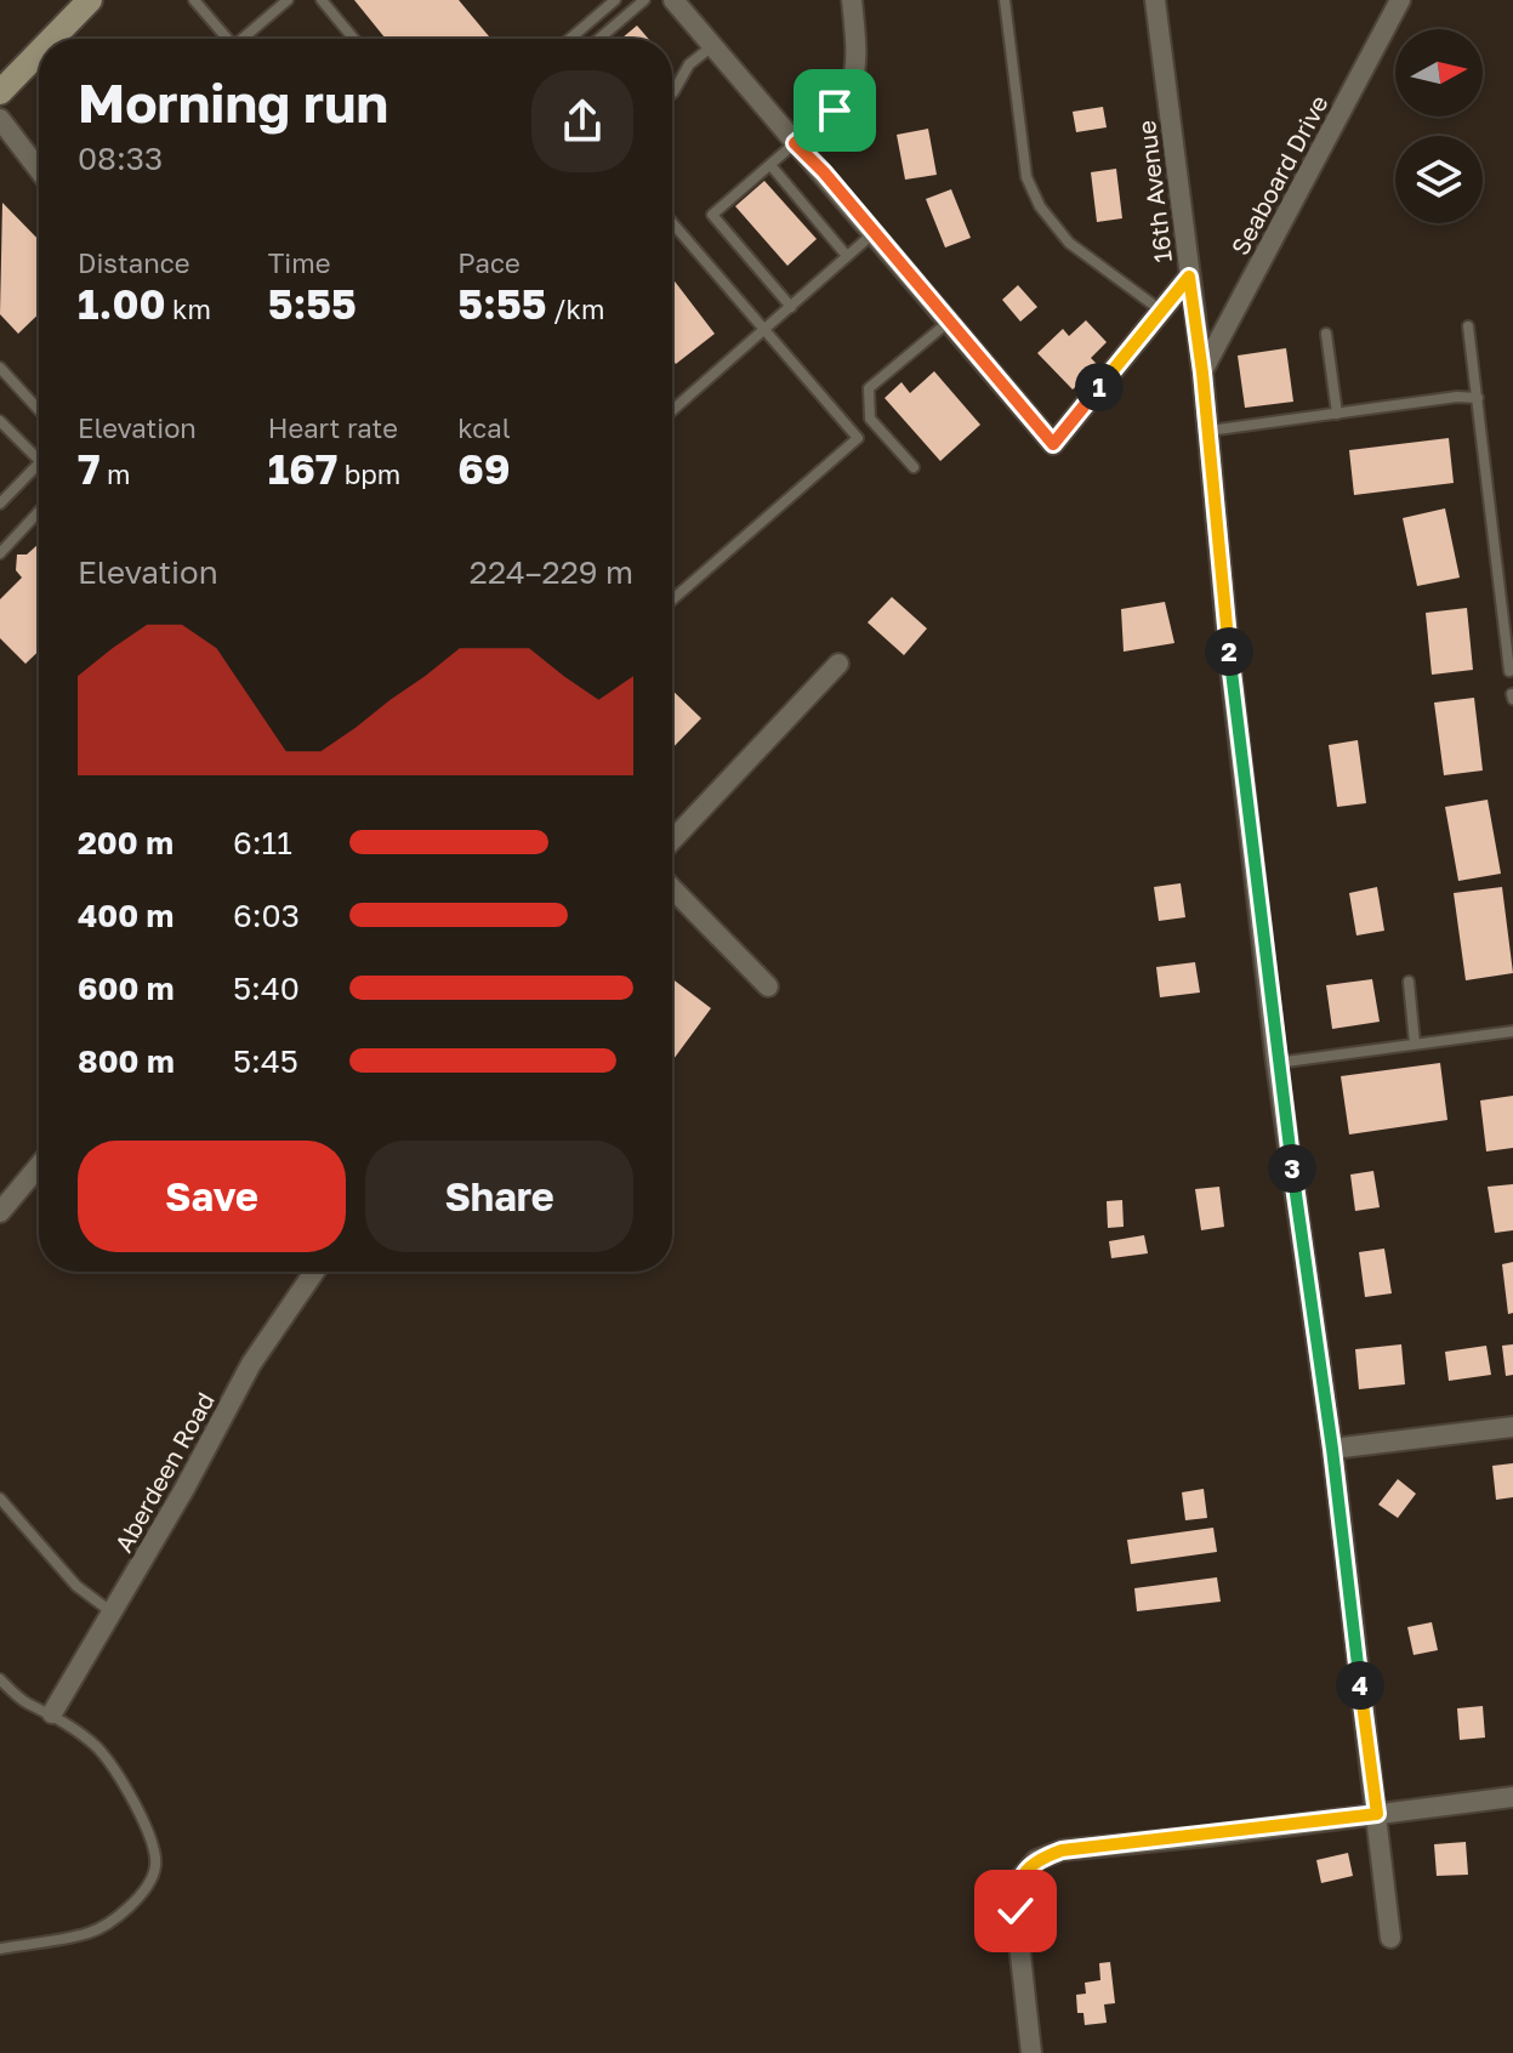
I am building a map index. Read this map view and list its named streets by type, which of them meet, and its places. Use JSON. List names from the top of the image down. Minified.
{"streets":{"street":["Seaboard Drive","16th Avenue","Aberdeen Road"]},"crossings":[["Seaboard Drive","16th Avenue"]],"north":"right","page":{"heading":["Morning run","08:33"],"stats":[["Distance","1.00 km"],["Time","5:55"],["Pace","5:55 /km"],["Elevation","7 m"],["Heart rate","167 bpm"],["kcal","69"]],"pins":["1","2","3","4"],"chart":["Elevation","224–229 m"],"list":[{"name":"200 m","note":"6:11"},{"name":"400 m","note":"6:03"},{"name":"600 m","note":"5:40"},{"name":"800 m","note":"5:45"}],"buttons":["Save","Share"]}}
